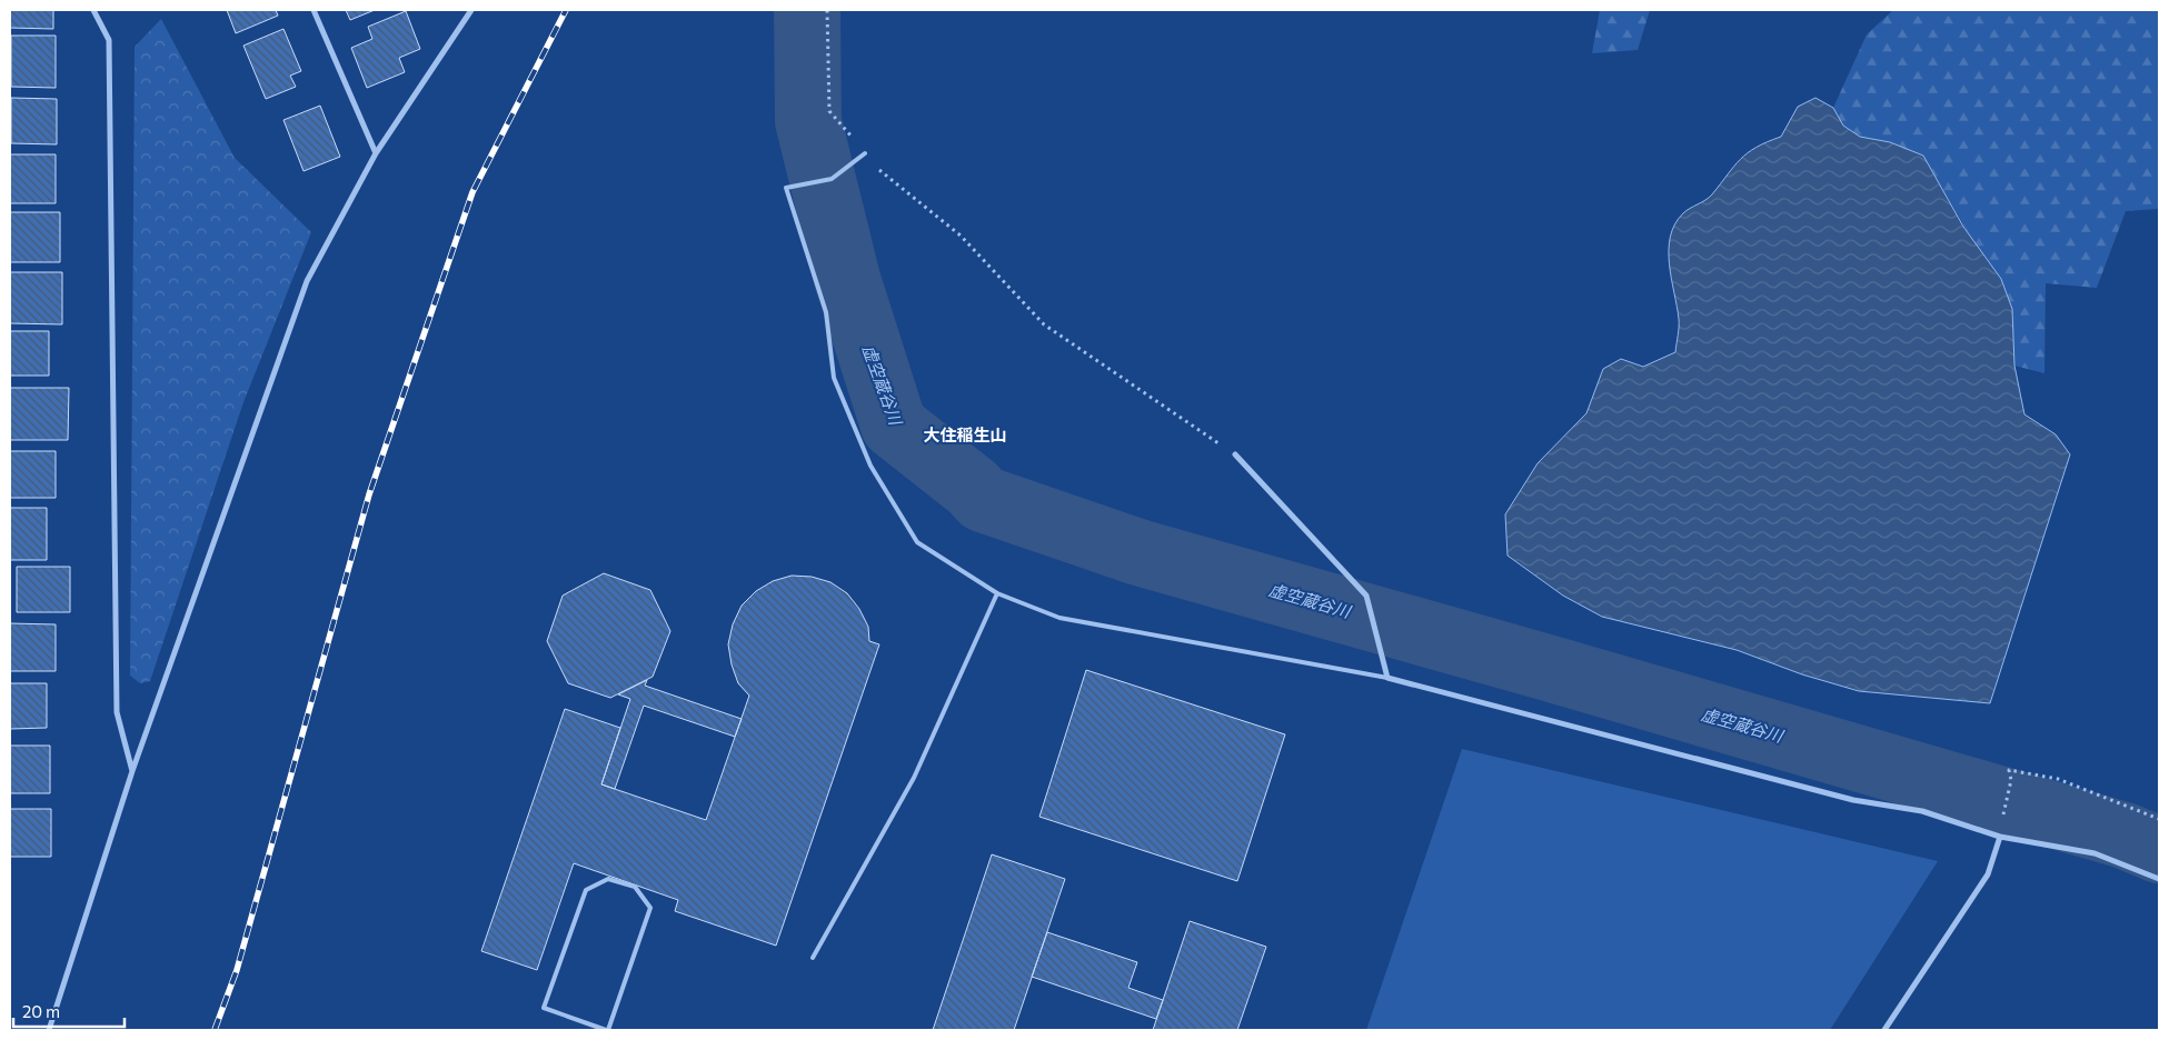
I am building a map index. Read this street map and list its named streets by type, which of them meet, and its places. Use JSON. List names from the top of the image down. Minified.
{"districts":["大住稲生山"],"water":["虚空蔵谷川"],"scale_bar":"20 m"}
